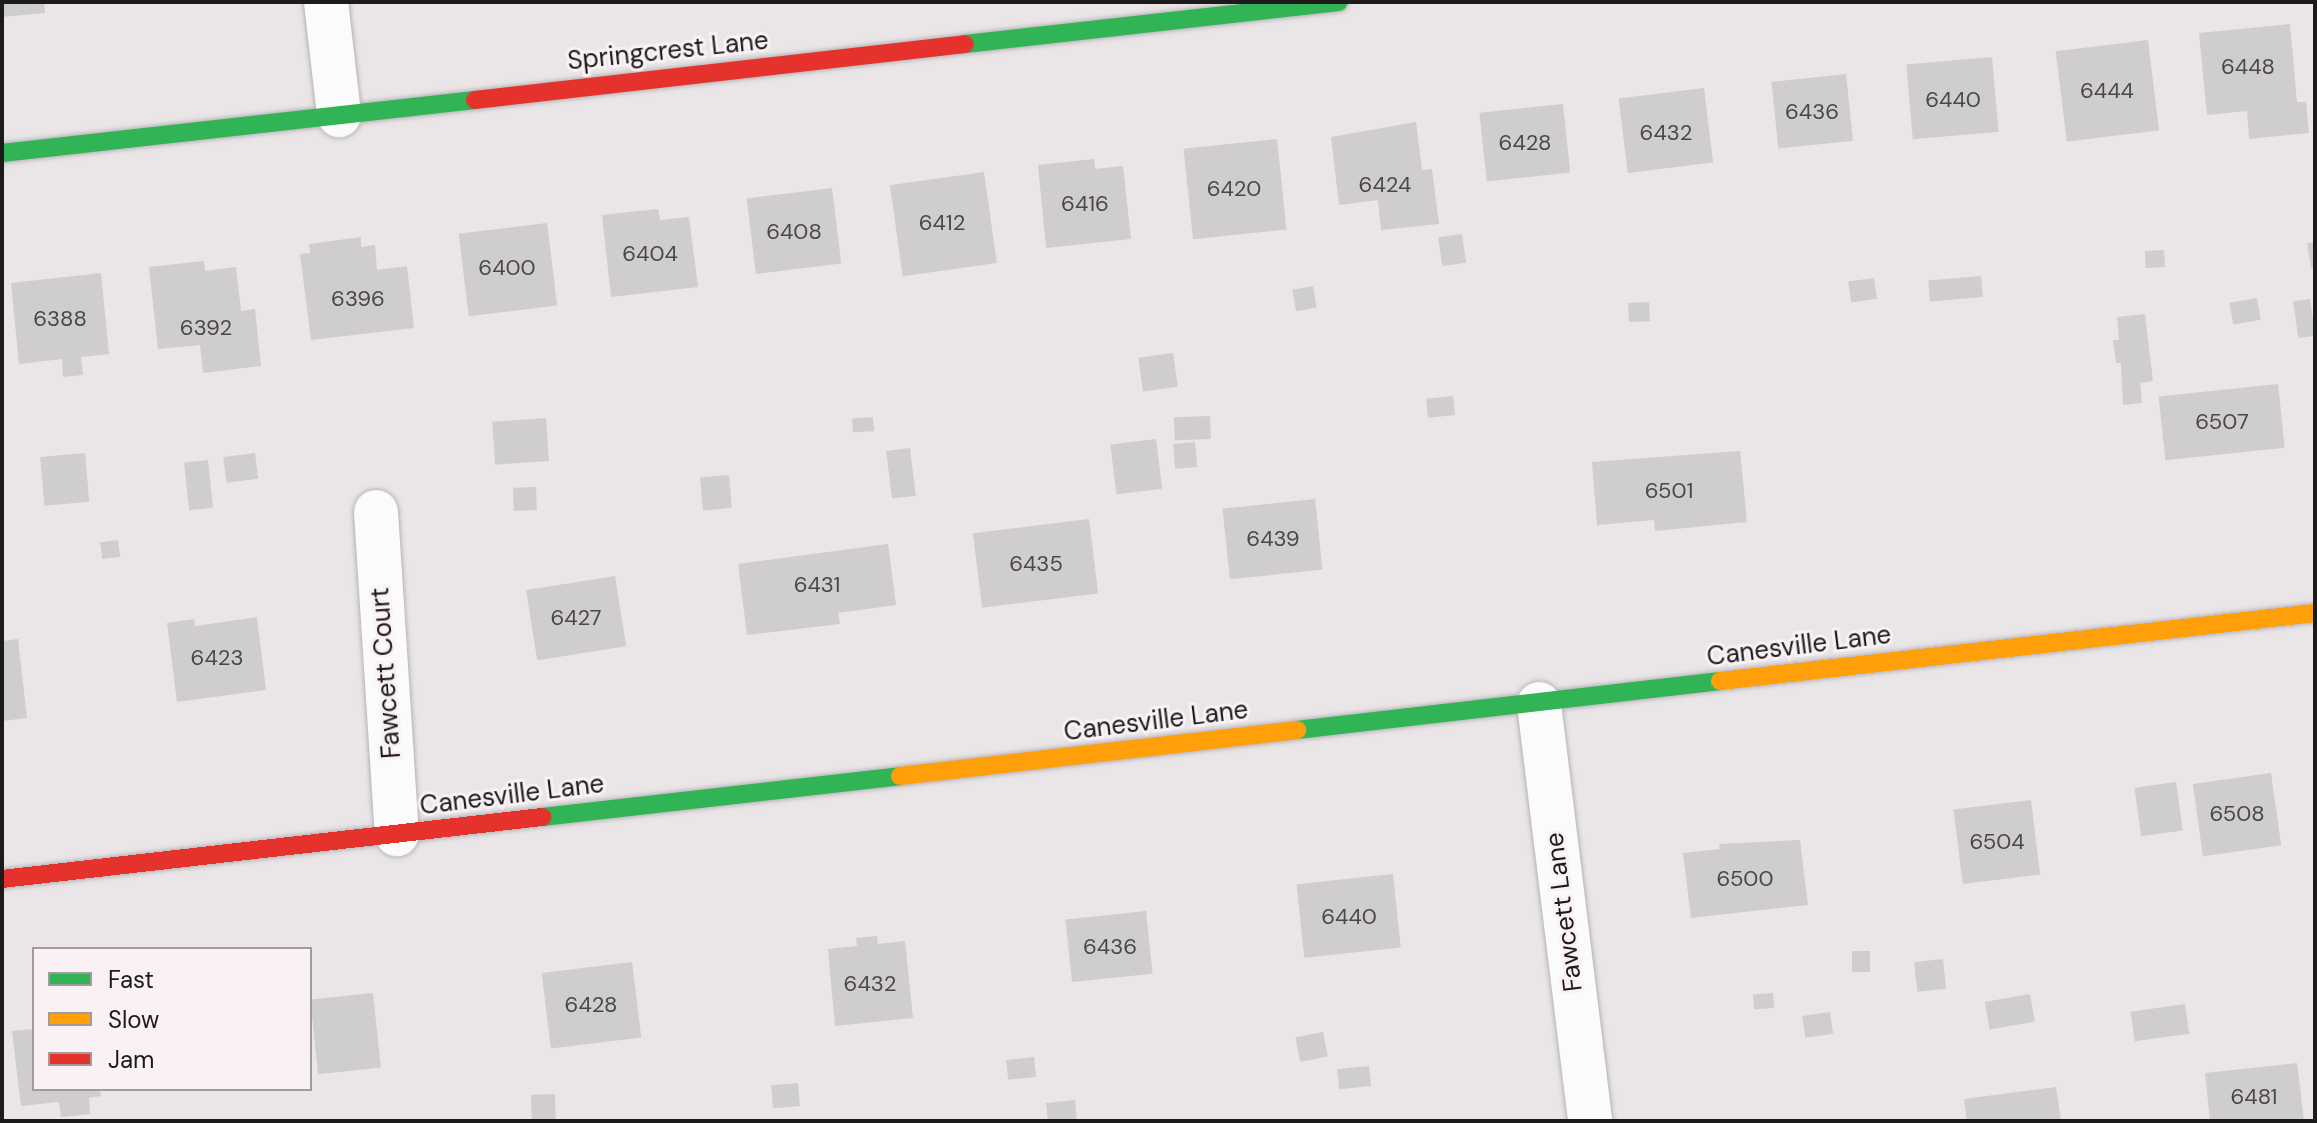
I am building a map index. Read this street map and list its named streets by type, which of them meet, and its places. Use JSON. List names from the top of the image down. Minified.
{"streets":{"street":["Springcrest Lane","Canesville Lane","Fawcett Court","Fawcett Lane"]},"crossings":[["Canesville Lane","Fawcett Court"],["Canesville Lane","Fawcett Lane"]],"house_numbers":["6448","6444","6440","6436","6432","6428","6424","6420","6416","6412","6408","6404","6400","6396","6388","6392","6507","6501","6439","6435","6431","6427","6423","6508","6504","6500","6440","6436","6432","6428","6481"],"legend":["Fast","Slow","Jam"]}
